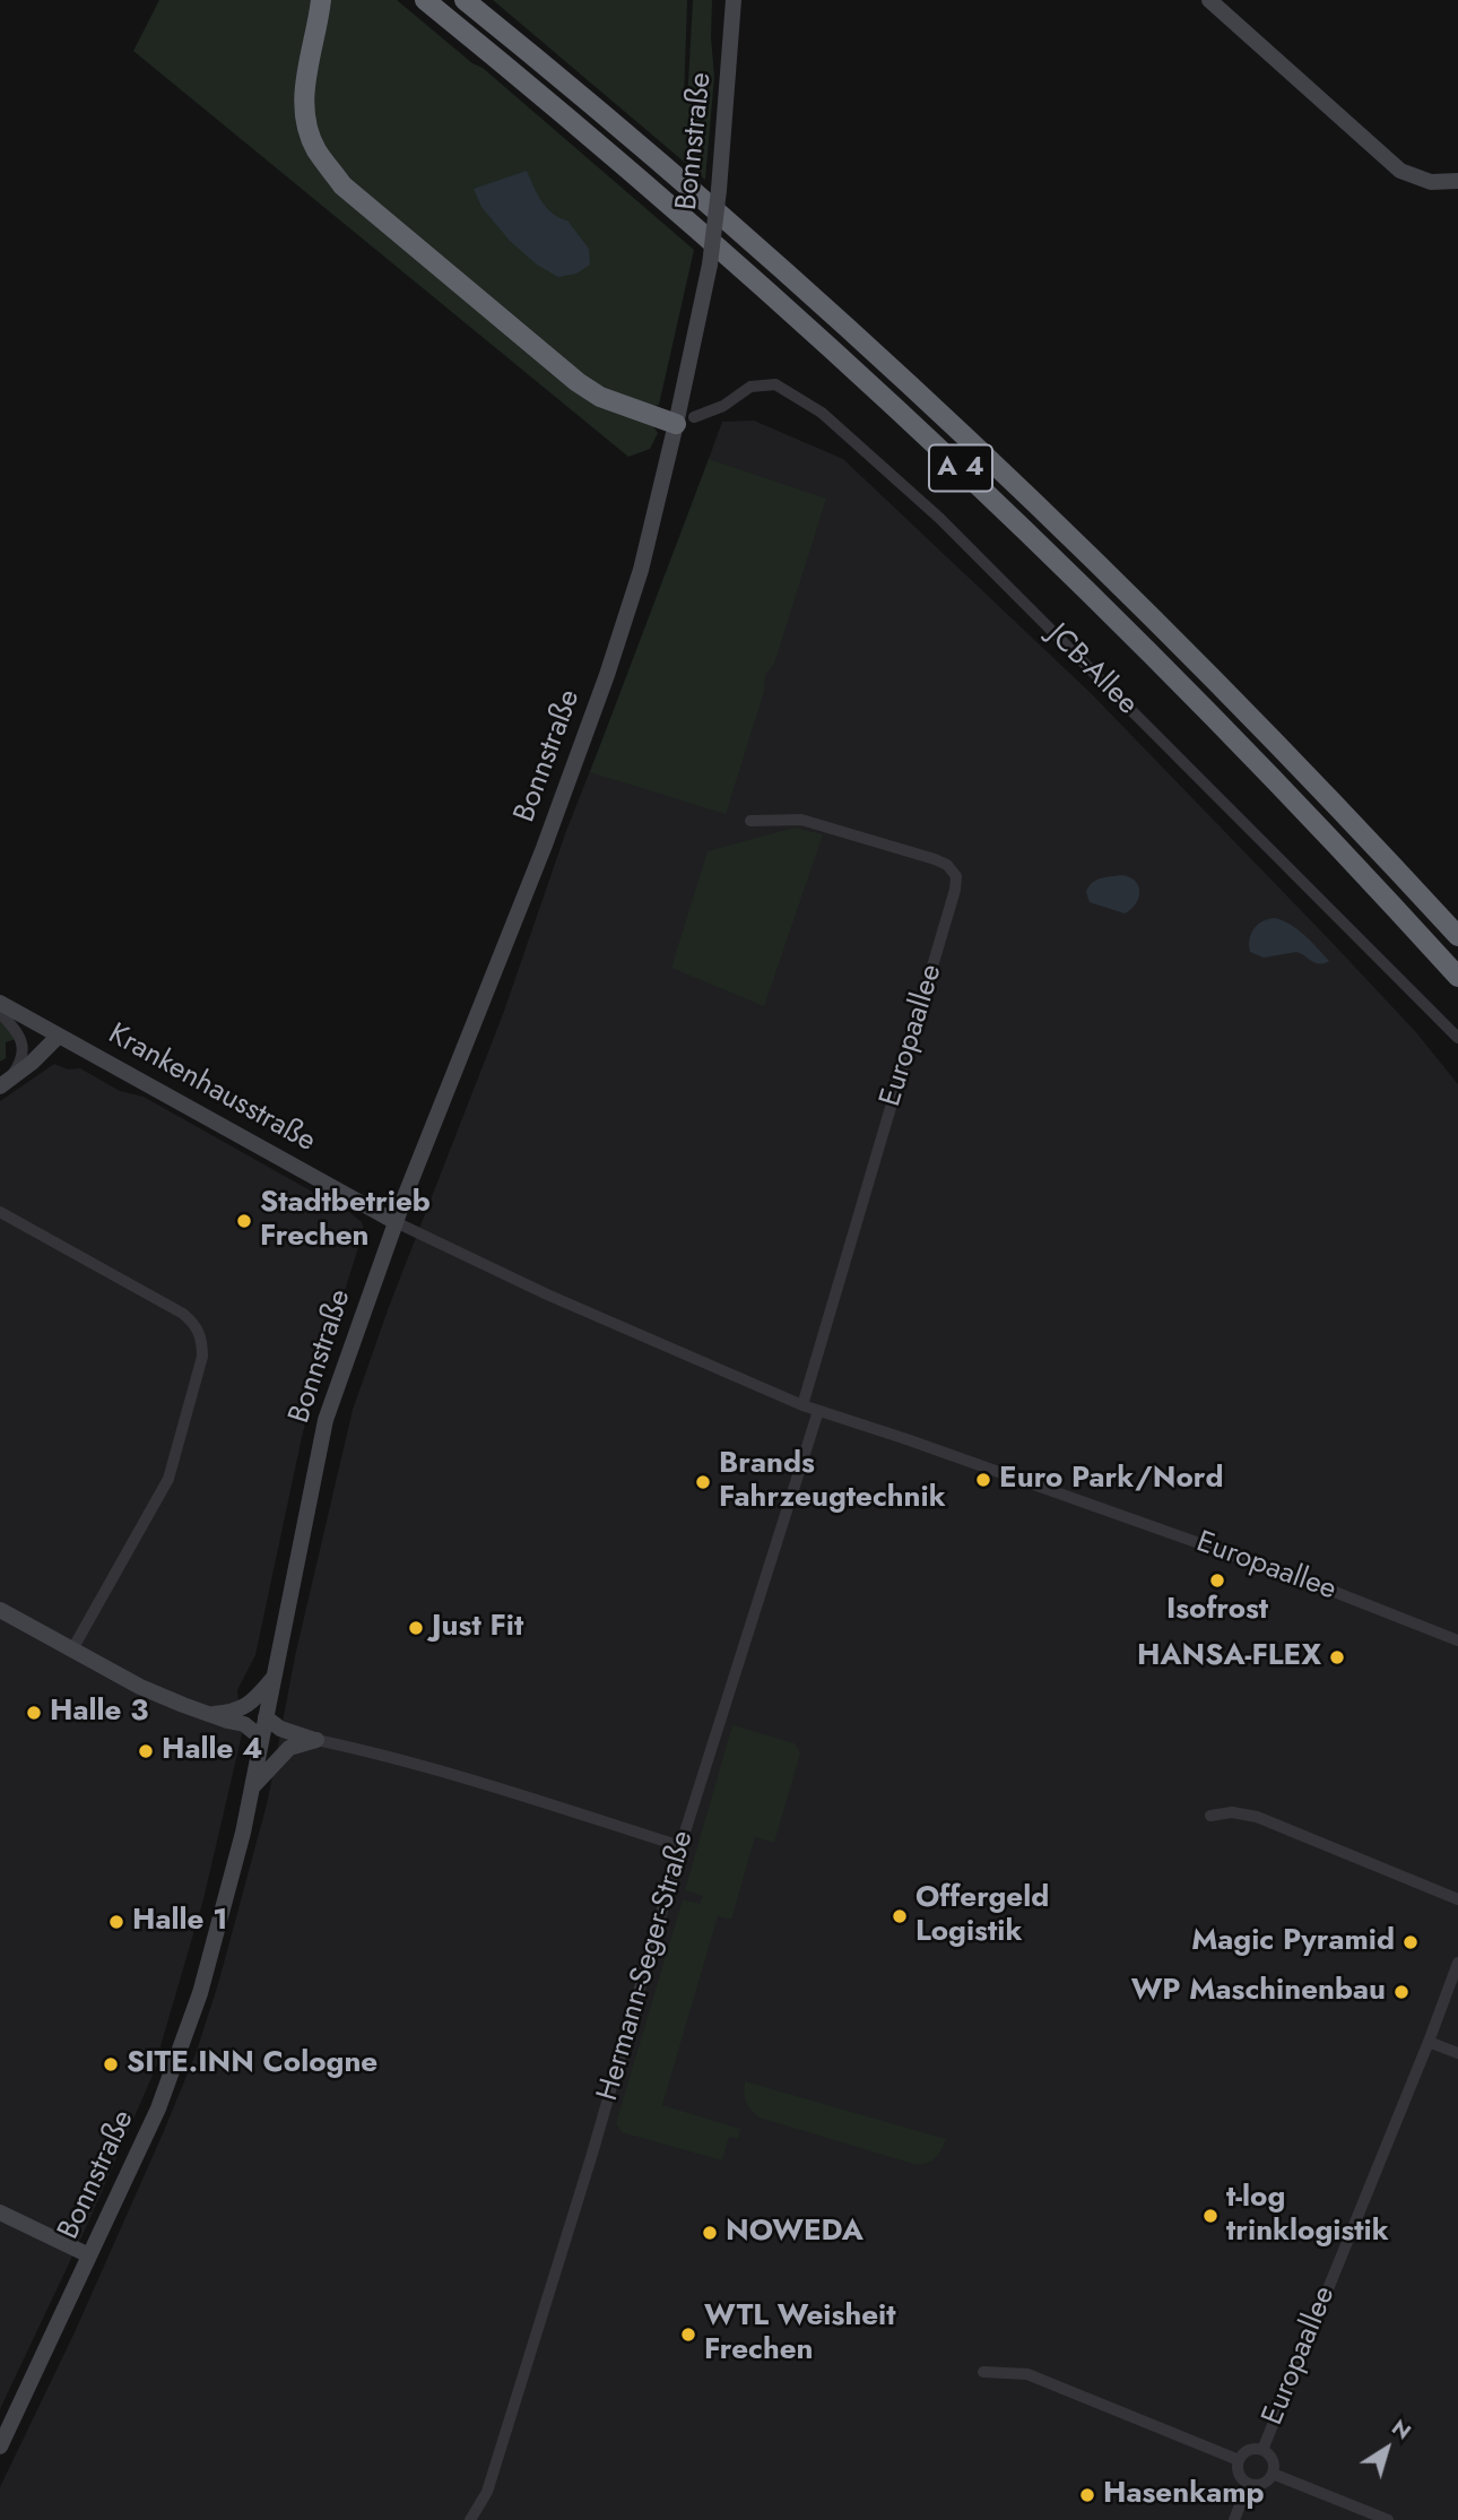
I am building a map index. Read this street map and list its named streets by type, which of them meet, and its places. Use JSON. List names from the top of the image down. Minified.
{"streets":{"highway":["A 4"],"main road":["Bonnstraße","Krankenhausstraße"],"street":["JCB-Allee","Europaallee","Hermann-Seger-Straße"]},"crossings":[["Bonnstraße","JCB-Allee"],["Bonnstraße","Europaallee"],["Bonnstraße","Krankenhausstraße"],["Europaallee","Krankenhausstraße"],["Europaallee","Hermann-Seger-Straße"]],"places":["Stadtbetrieb Frechen","Euro Park/Nord","Brands Fahrzeugtechnik","Isofrost","Just Fit","HANSA-FLEX","Halle 3","Halle 4","Offergeld Logistik","Halle 1","Magic Pyramid","WP Maschinenbau","SITE.INN Cologne","t-log trinklogistik","NOWEDA","WTL Weisheit Frechen","Hasenkamp"],"north":"top right"}
